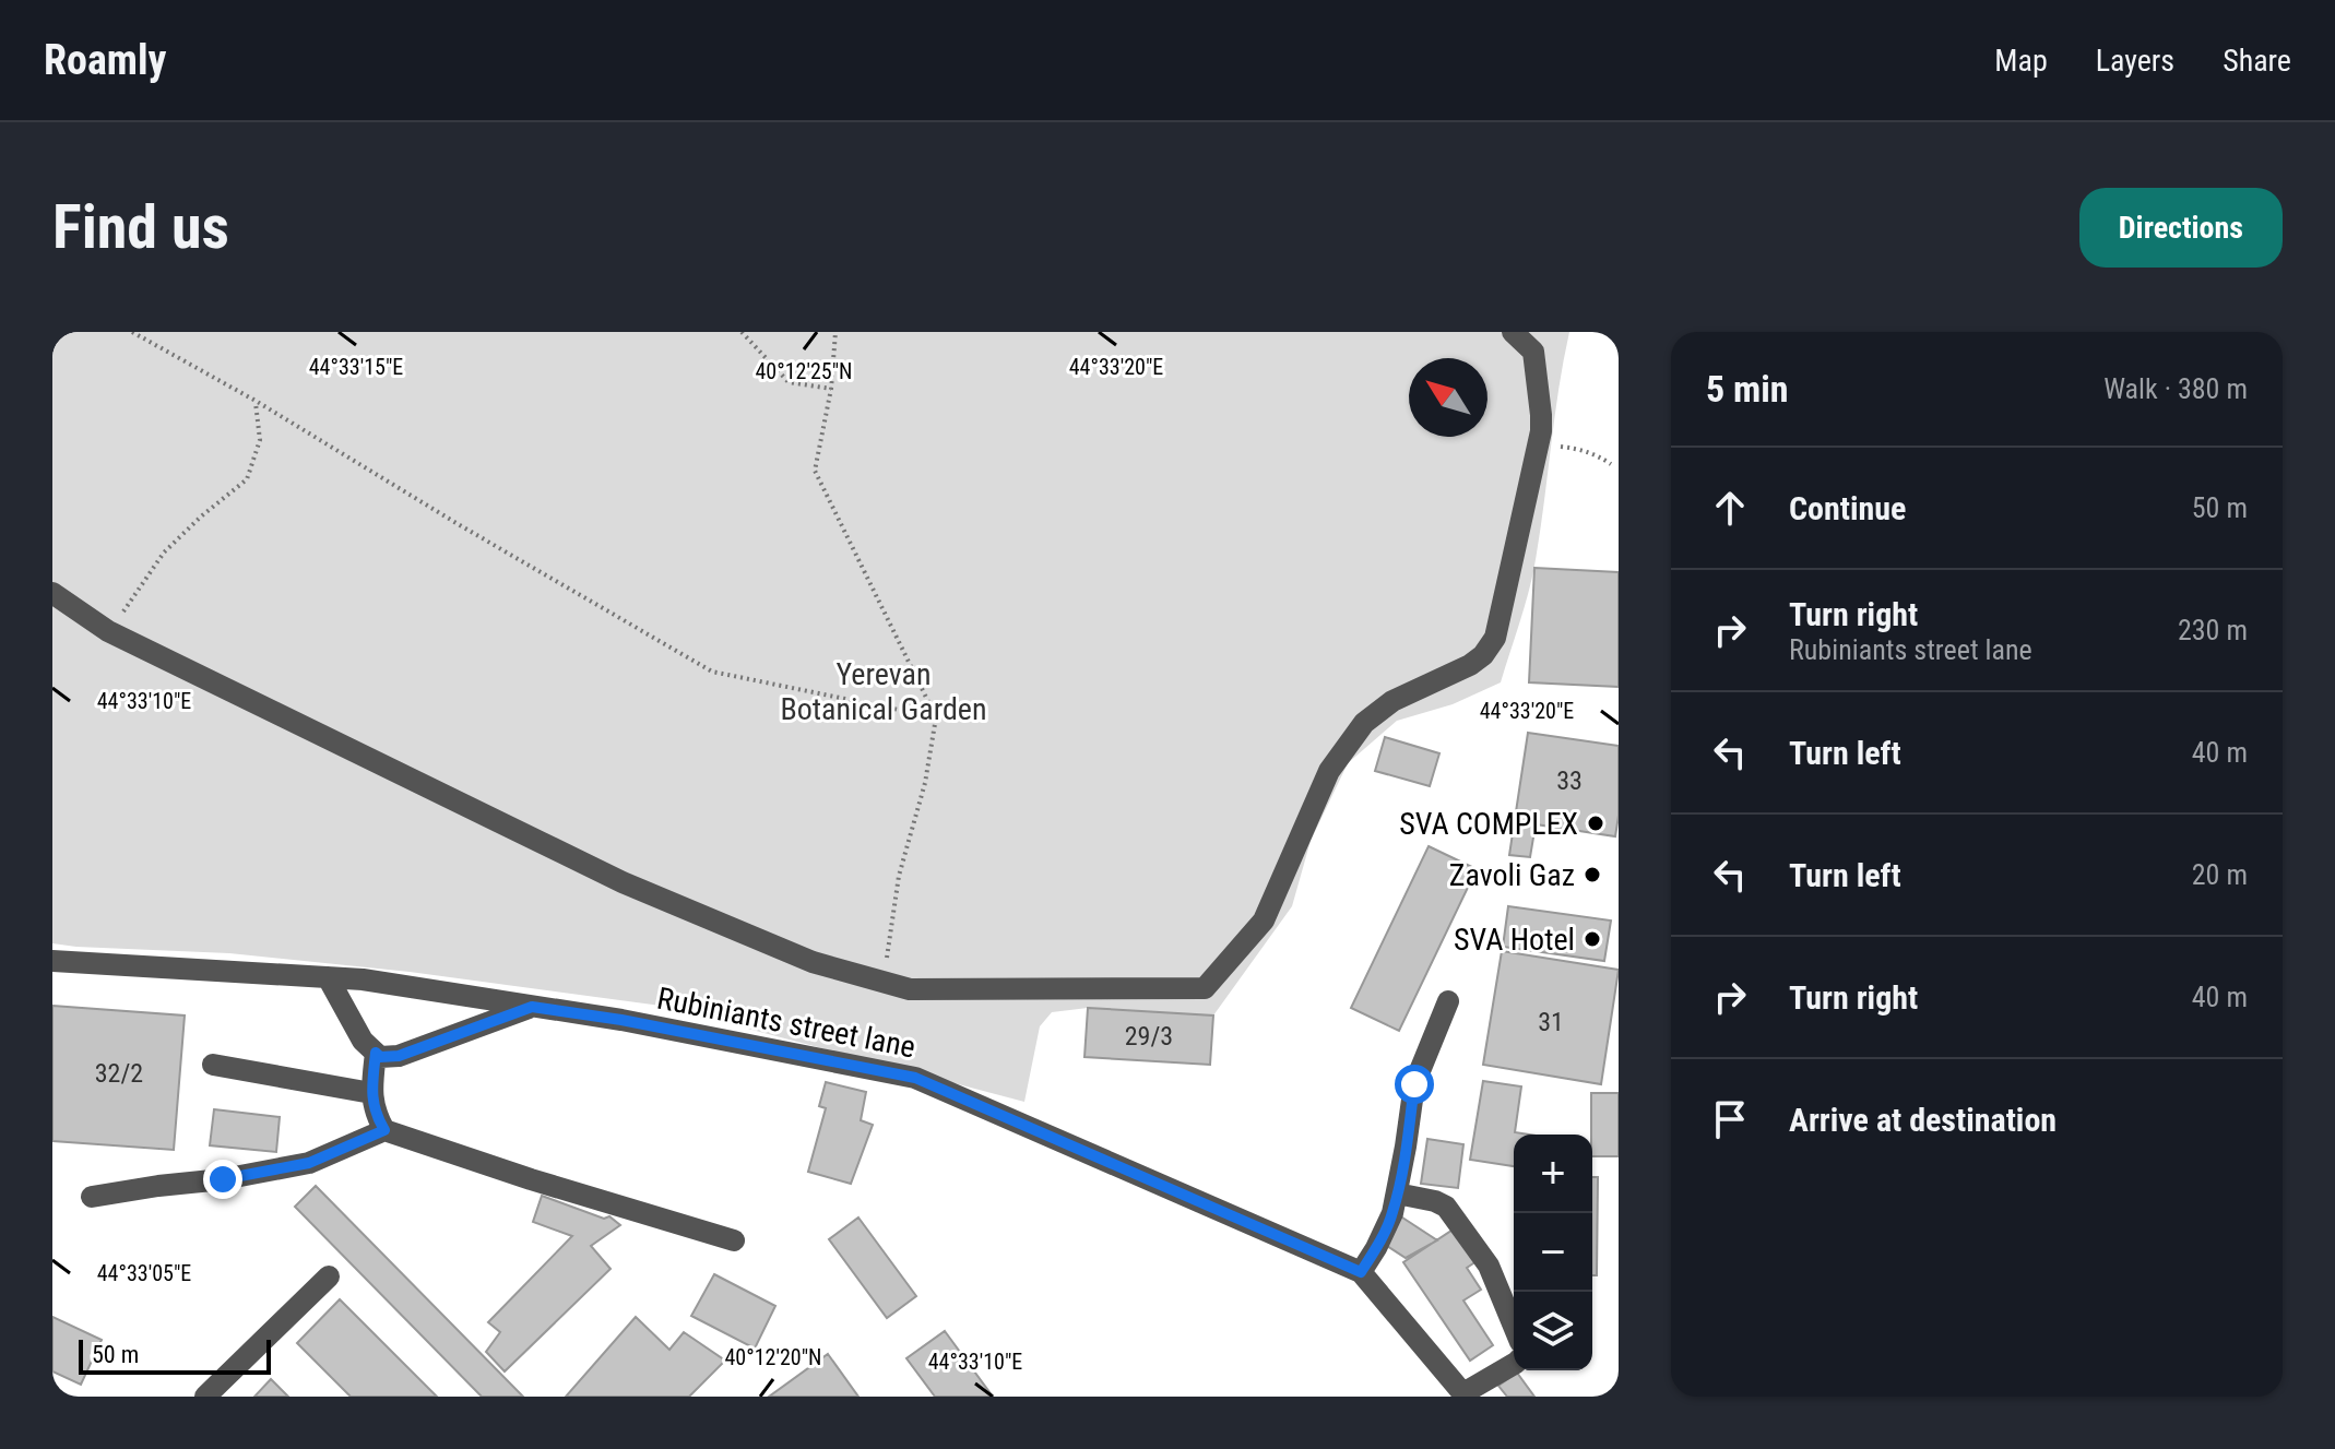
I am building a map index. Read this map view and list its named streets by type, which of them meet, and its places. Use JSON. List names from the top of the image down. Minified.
{"streets":{"street":["Rubiniants street lane"]},"parks":["Yerevan Botanical Garden"],"places":["SVA COMPLEX","Zavoli Gaz","SVA Hotel"],"house_numbers":["33","31","29/3","32/2"],"scale_bar":"50 m","north":"top left","page":{"header":"Roamly","nav":["Map","Layers","Share"],"buttons":"Directions","title":"Find us","heading":["5 min","Walk · 380 m"],"list":[["Continue","50 m"],["Turn right","Rubiniants street lane","230 m"],["Turn left","40 m"],["Turn left","20 m"],["Turn right","40 m"],"Arrive at destination"],"map_buttons":["+","−"],"scale":"50 m"},"coordinates":["44°33'15\"E","44°33'20\"E","40°12'25\"N","44°33'10\"E","44°33'05\"E","40°12'20\"N"]}
